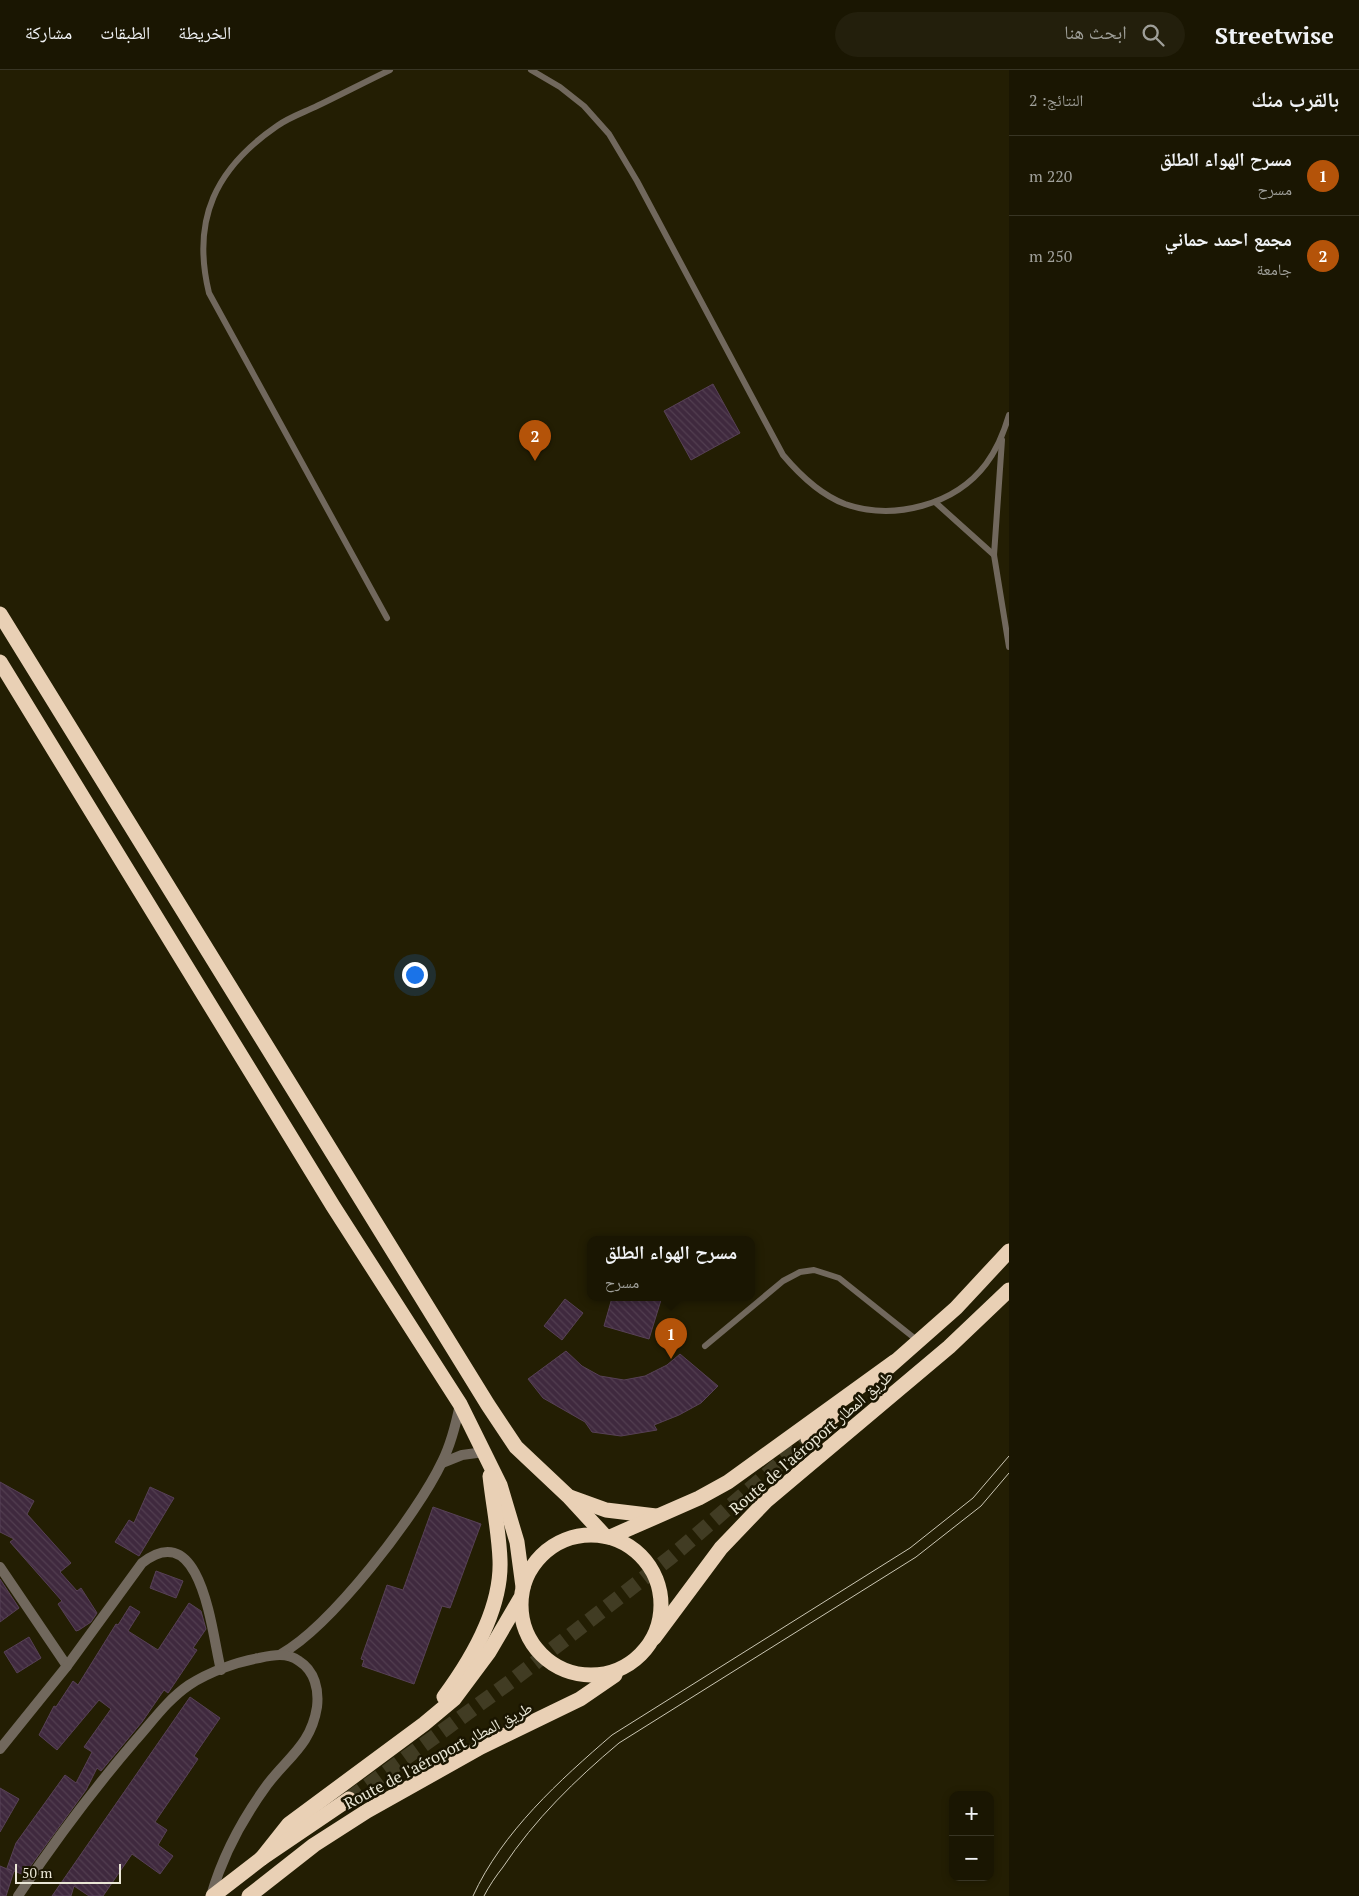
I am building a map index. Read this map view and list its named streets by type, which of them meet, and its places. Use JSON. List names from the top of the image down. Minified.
{"streets":{"highway":["Route de l'aéroport طريق المطار"]},"scale_bar":"50 m","page":{"header":"Streetwise","search":"ابحث هنا","nav":["الخريطة","الطبقات","مشاركة"],"heading":["بالقرب منك","النتائج: 2"],"list":[{"mark":"1","name":"مسرح الهواء الطلق","note":"مسرح","value":"220 m"},{"mark":"2","name":"مجمع احمد حماني","note":"جامعة","value":"250 m"}],"pins":["2","1"],"popup":["مسرح الهواء الطلق","مسرح"],"map_buttons":["+","−"],"scale":"50 m"}}
